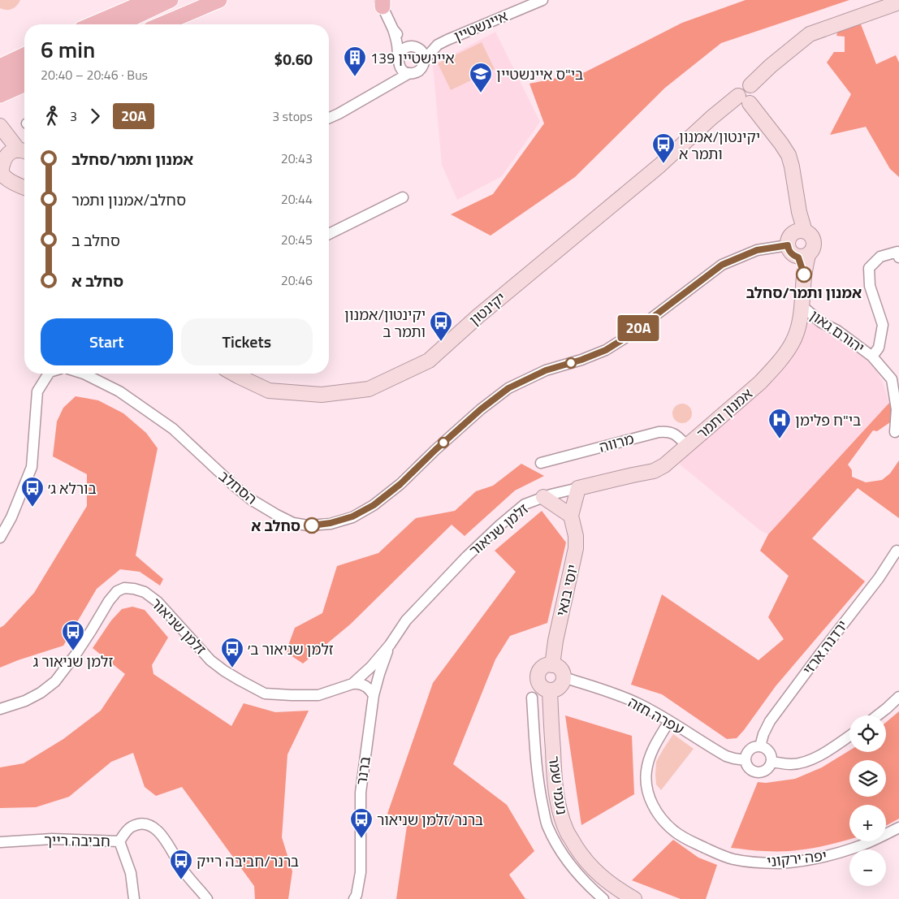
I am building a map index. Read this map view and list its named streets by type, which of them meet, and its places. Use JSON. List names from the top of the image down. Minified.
{"streets":{"street":["איינשטיין","יקינטון","יהורם גאון","אמנון ותמר","מרווה","הסחלב","זלמן שניאור","יוסי בנאי","ירדנה ארזי","עפרה חזה","ברנר","נעמי שמר","חביבה רייך","יפה ירקוני"]},"crossings":[["יהורם גאון","אמנון ותמר"],["אמנון ותמר","מרווה"],["אמנון ותמר","הסחלב"],["אמנון ותמר","זלמן שניאור"],["אמנון ותמר","יוסי בנאי"],["זלמן שניאור","יוסי בנאי"],["זלמן שניאור","ברנר"],["יוסי בנאי","עפרה חזה"],["יוסי בנאי","נעמי שמר"],["ירדנה ארזי","עפרה חזה"],["עפרה חזה","נעמי שמר"],["עפרה חזה","יפה ירקוני"]],"places":{"building":["איינשטיין 139"],"school or university":["בי\"ס איינשטיין"],"bus stop":["יקינטון/אמנון ותמר א","יקינטון/אמנון ותמר ב","בורלא ג׳","זלמן שניאור ג","זלמן שניאור ב׳","ברנר/זלמן שניאור","ברנר/חביבה רייק"],"other":["אמנון ותמר/סחלב","סחלב א"],"hospital":["בי\"ח פלימן"]},"lines":["bus line 20A"],"page":{"on_map":"20A","heading":["6 min","20:40 – 20:46 · Bus","$0.60"],"legs":["3","20A","3 stops"],"list":[{"name":"אמנון ותמר/סחלב","value":"20:43"},{"name":"סחלב/אמנון ותמר","value":"20:44"},{"name":"סחלב ב","value":"20:45"},{"name":"סחלב א","value":"20:46"}],"buttons":["Start","Tickets"],"map_buttons":["+","−"]}}
